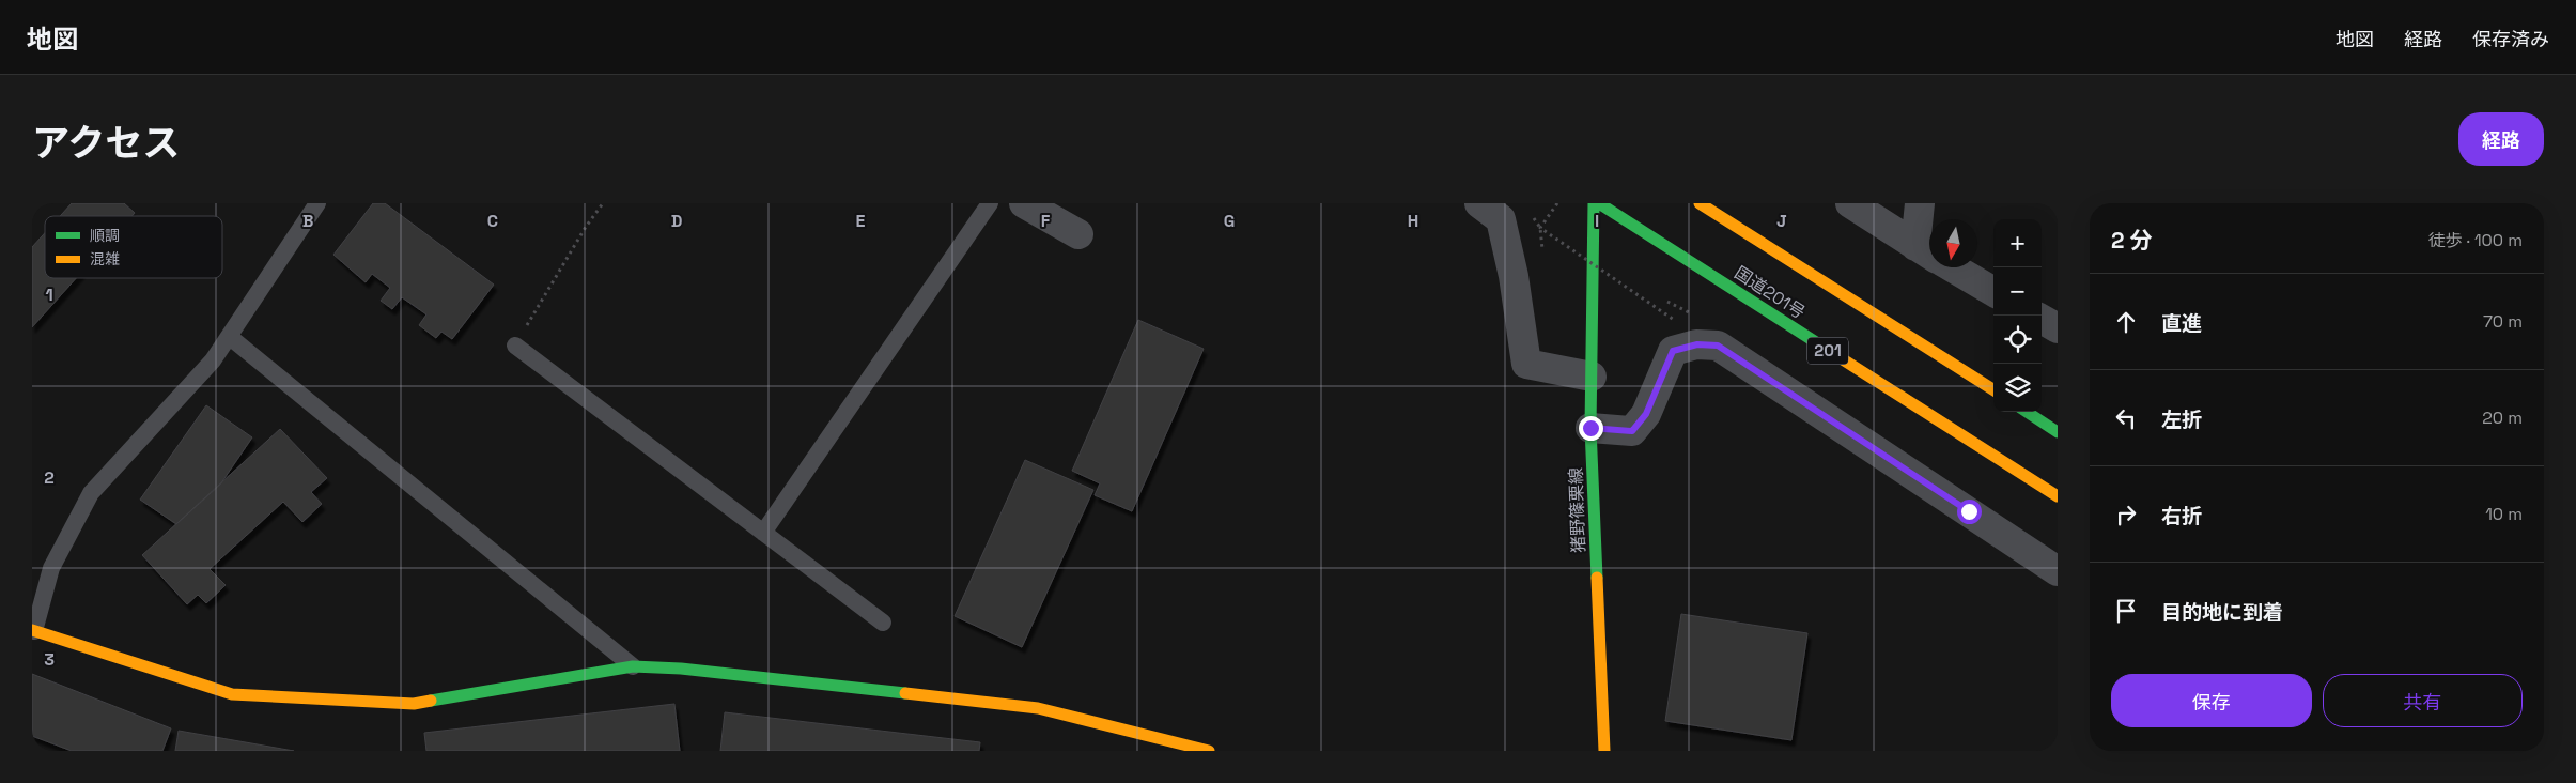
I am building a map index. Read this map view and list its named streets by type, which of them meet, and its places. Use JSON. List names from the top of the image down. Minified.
{"streets":{"main road":["国道201号","201","猪野篠栗線"]},"legend":["順調","混雑"],"north":"bottom","page":{"header":"地図","nav":["地図","経路","保存済み"],"title":"アクセス","buttons":["経路",["保存","共有"]],"heading":["2 分","徒歩 · 100 m"],"map_buttons":["+","−"],"list":[["直進","70 m"],["左折","20 m"],["右折","10 m"],"目的地に到着"]},"grid":{"columns":["B","C","D","E","F","G","H","I","J"],"rows":["1","2","3"]}}
